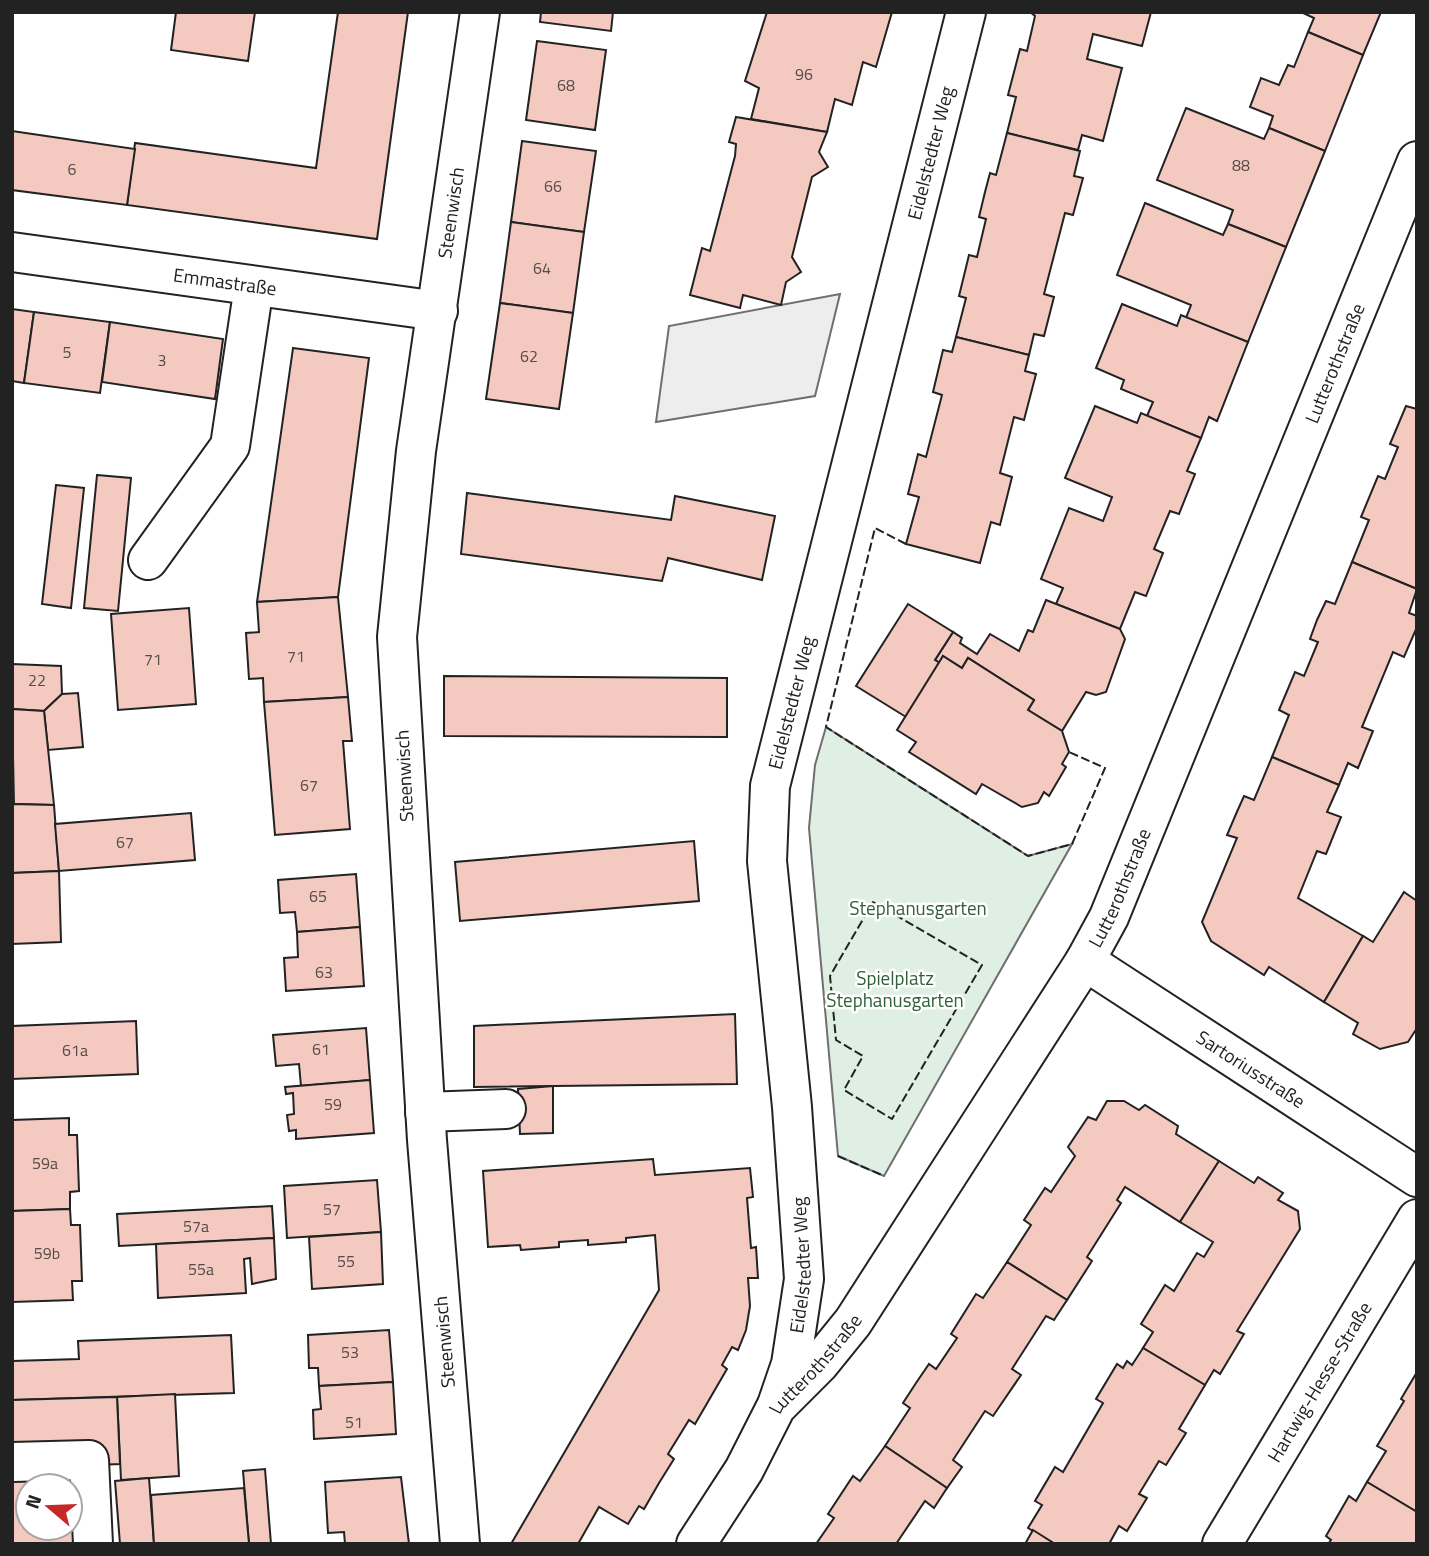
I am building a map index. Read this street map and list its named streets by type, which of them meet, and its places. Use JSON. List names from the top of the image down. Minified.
{"streets":{"street":["Eidelstedter Weg","Steenwisch","Emmastraße","Lutterothstraße","Sartoriusstraße","Hartwig-Hesse-Straße"]},"crossings":[["Eidelstedter Weg","Lutterothstraße"],["Steenwisch","Emmastraße"],["Lutterothstraße","Sartoriusstraße"]],"parks":["Stephanusgarten","Spielplatz Stephanusgarten"],"house_numbers":["96","68","88","6","66","64","5","62","3","71","71","22","67","67","65","63","61","61a","59","59a","57","57a","59b","55","55a","53","51"],"north":"left"}
